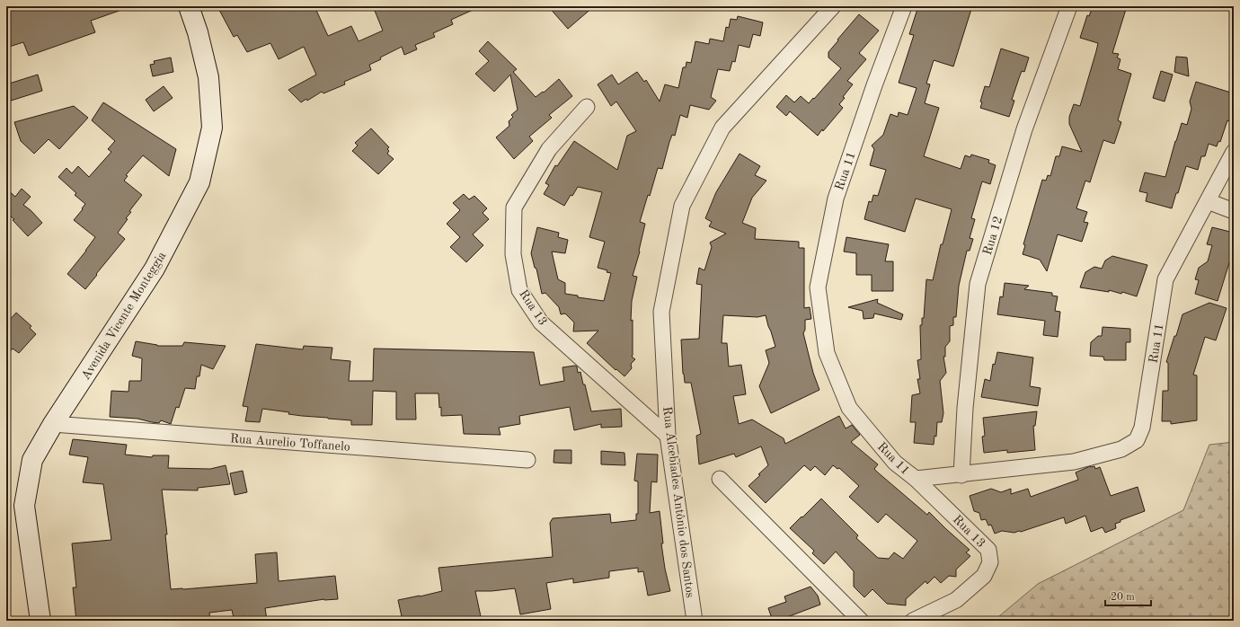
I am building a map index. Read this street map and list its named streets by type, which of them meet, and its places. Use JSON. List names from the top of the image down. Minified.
{"streets":{"main road":["Avenida Vicente Monteggia"],"street":["Rua 11","Rua 12","Rua 13","Rua Aurelio Toffanelo","Rua Alcebiades Antônio dos Santos"]},"crossings":[["Rua 11","Rua 12"],["Rua 11","Rua 13"],["Rua 13","Rua Alcebiades Antônio dos Santos"],["Avenida Vicente Monteggia","Rua Aurelio Toffanelo"]],"scale_bar":"20 m"}
